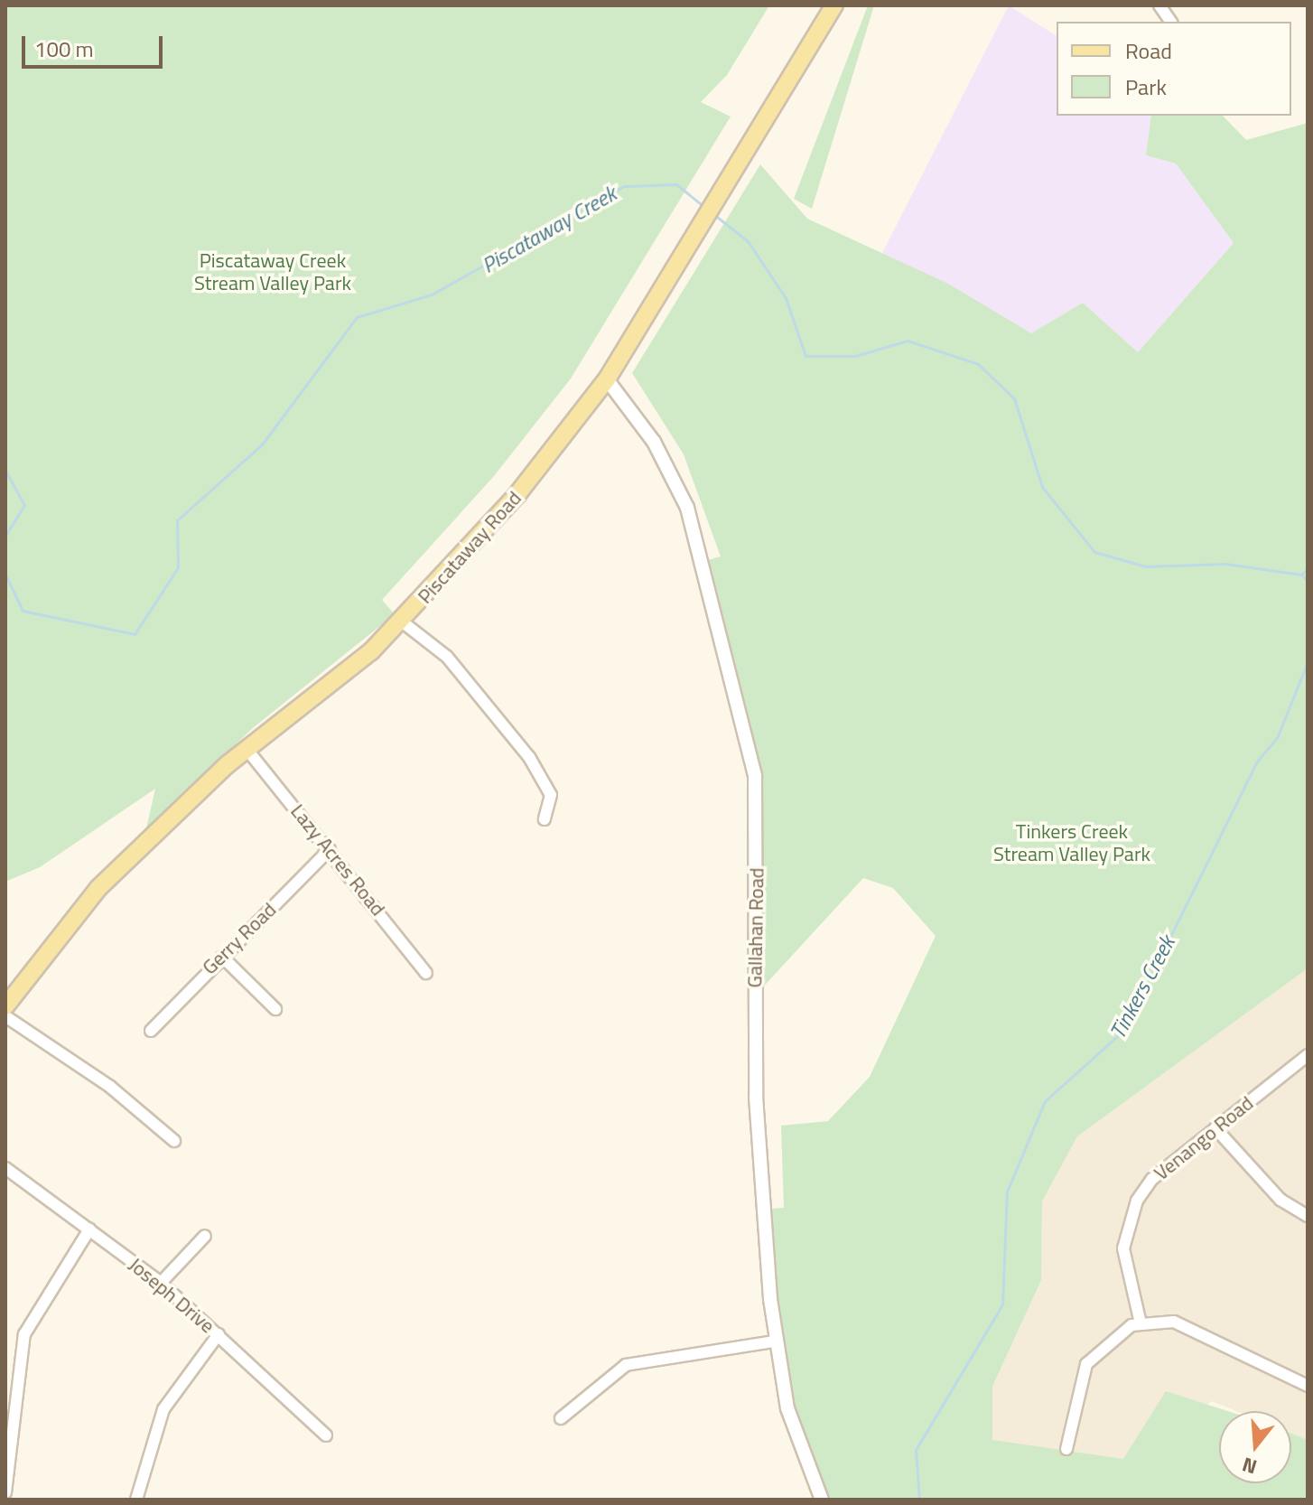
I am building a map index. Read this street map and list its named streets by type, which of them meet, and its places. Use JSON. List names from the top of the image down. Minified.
{"streets":{"main road":["Piscataway Road"],"street":["Lazy Acres Road","Gallahan Road","Gerry Road","Venango Road","Joseph Drive"]},"crossings":[["Piscataway Road","Lazy Acres Road"],["Piscataway Road","Gallahan Road"],["Lazy Acres Road","Gerry Road"]],"water":["Piscataway Creek","Tinkers Creek"],"parks":["Piscataway Creek Stream Valley Park","Tinkers Creek Stream Valley Park"],"legend":["Road","Park"],"scale_bar":"100 m","north":"bottom"}
